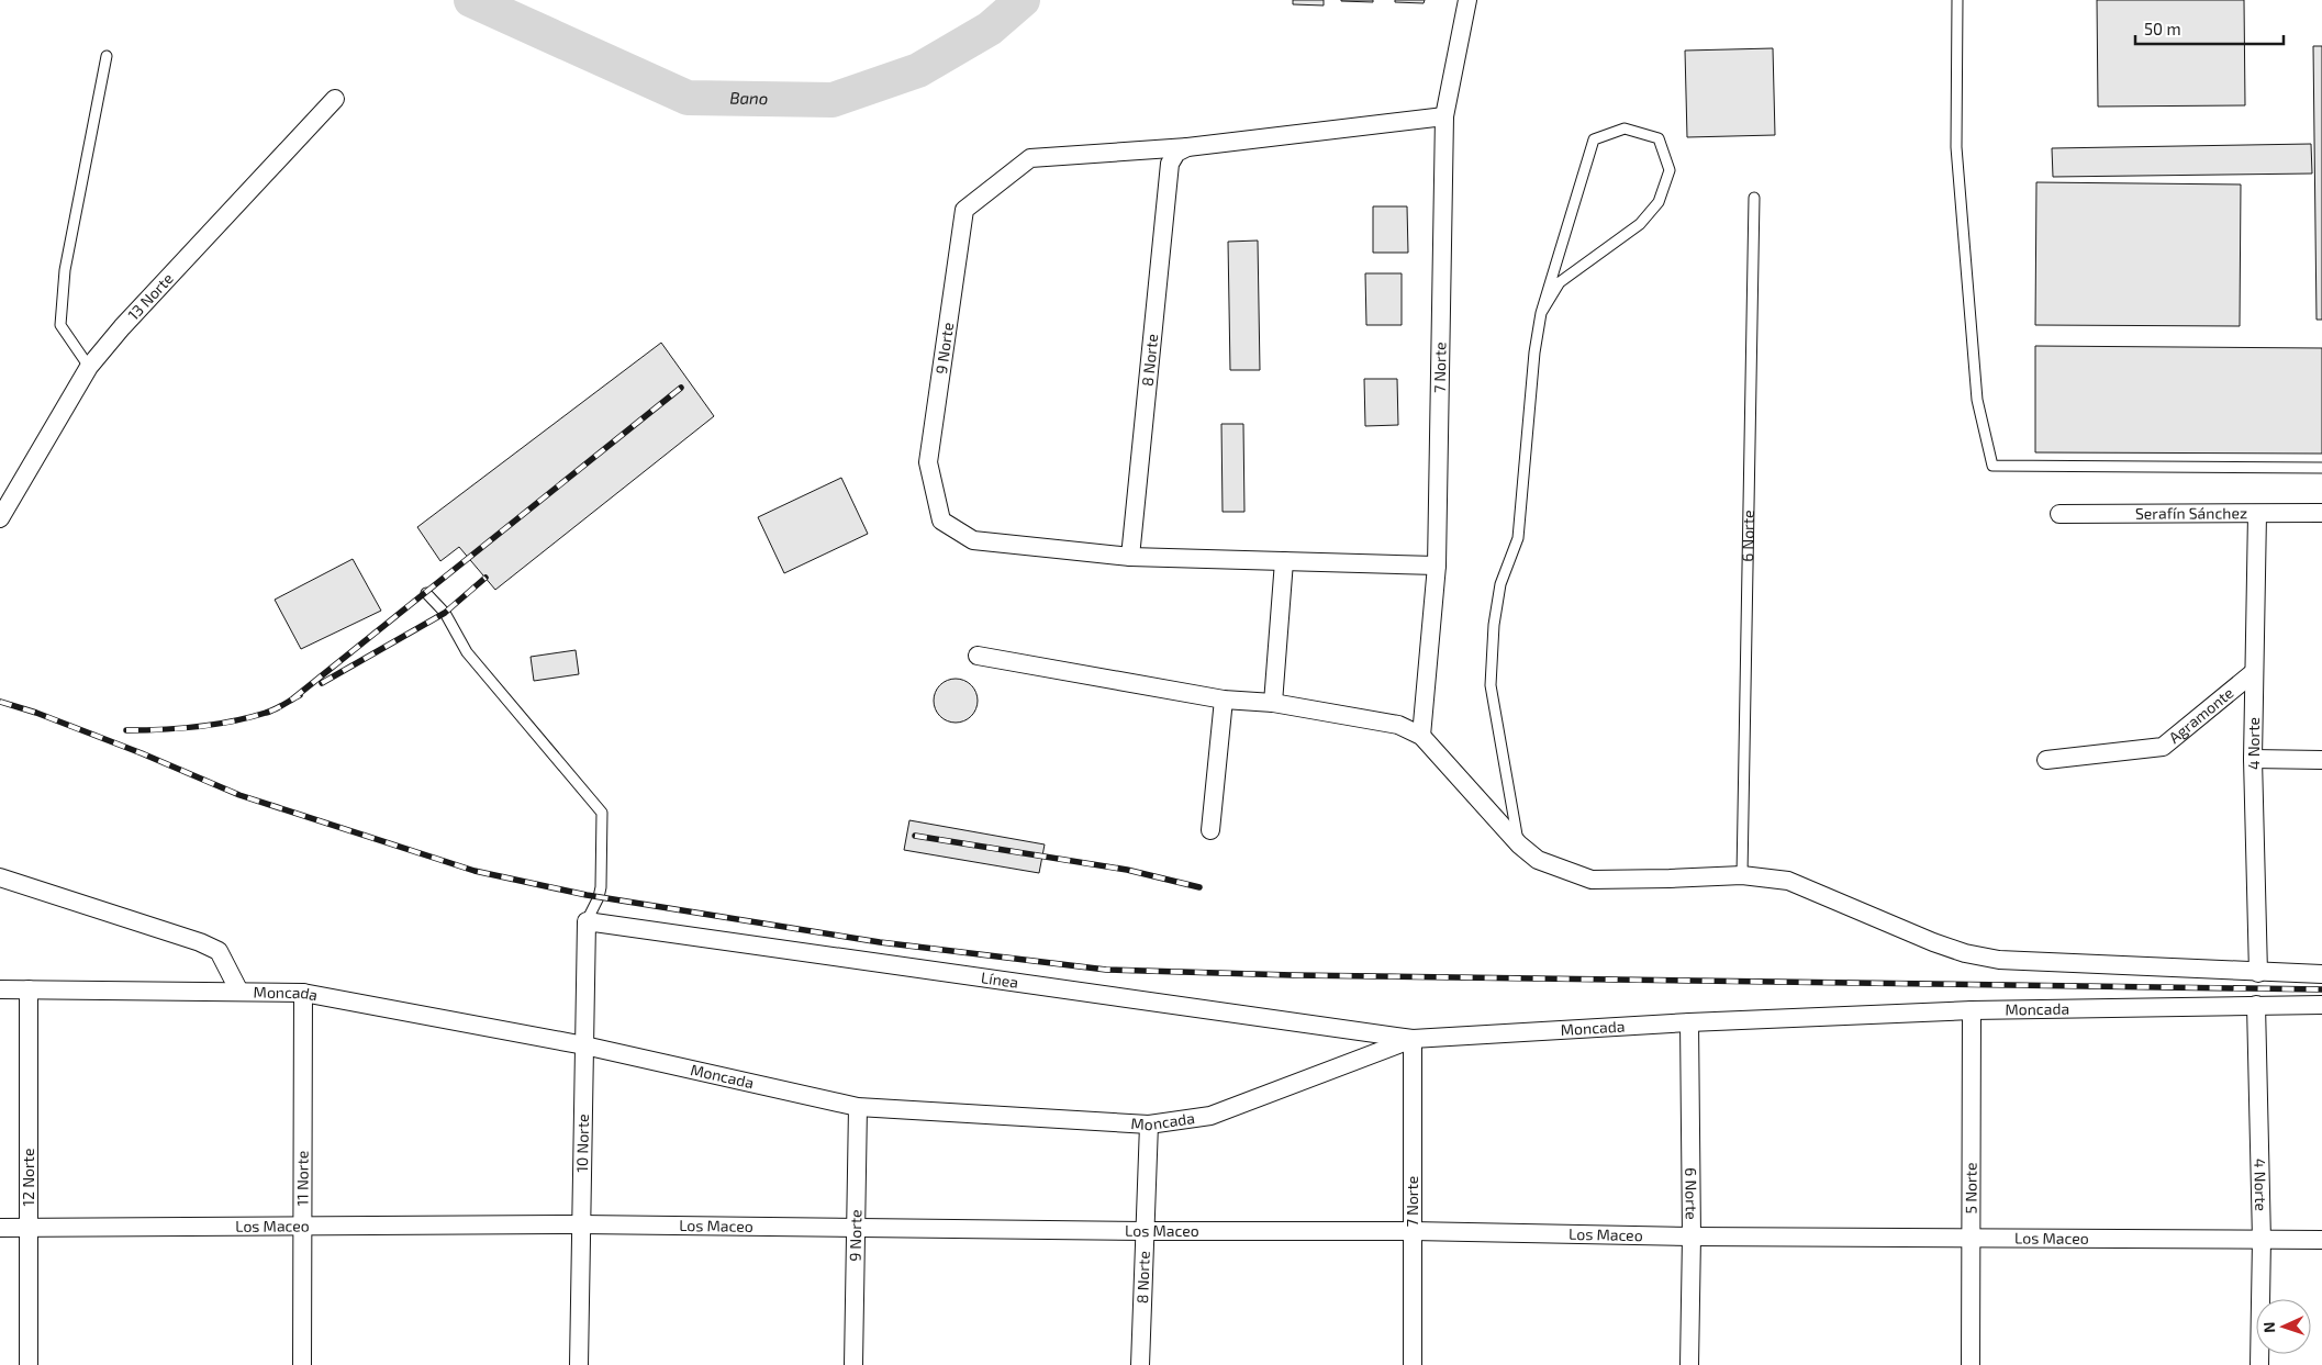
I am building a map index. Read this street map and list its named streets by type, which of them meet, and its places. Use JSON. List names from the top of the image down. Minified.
{"streets":{"street":["13 Norte","9 Norte","8 Norte","7 Norte","Serafín Sánchez","6 Norte","Agramonte","4 Norte","Línea","Moncada","10 Norte","12 Norte","11 Norte","5 Norte","Los Maceo"]},"crossings":[["9 Norte","8 Norte"],["9 Norte","7 Norte"],["9 Norte","Moncada"],["9 Norte","Los Maceo"],["8 Norte","Moncada"],["8 Norte","Los Maceo"],["7 Norte","Línea"],["7 Norte","Moncada"],["7 Norte","Los Maceo"],["Serafín Sánchez","4 Norte"],["6 Norte","Moncada"],["6 Norte","Los Maceo"],["Agramonte","4 Norte"],["4 Norte","Moncada"],["4 Norte","Los Maceo"],["Línea","Moncada"],["Línea","10 Norte"],["Moncada","10 Norte"],["Moncada","12 Norte"],["Moncada","11 Norte"],["Moncada","5 Norte"],["10 Norte","Los Maceo"],["12 Norte","Los Maceo"],["11 Norte","Los Maceo"],["5 Norte","Los Maceo"]],"water":["Bano"],"scale_bar":"50 m","north":"left"}
